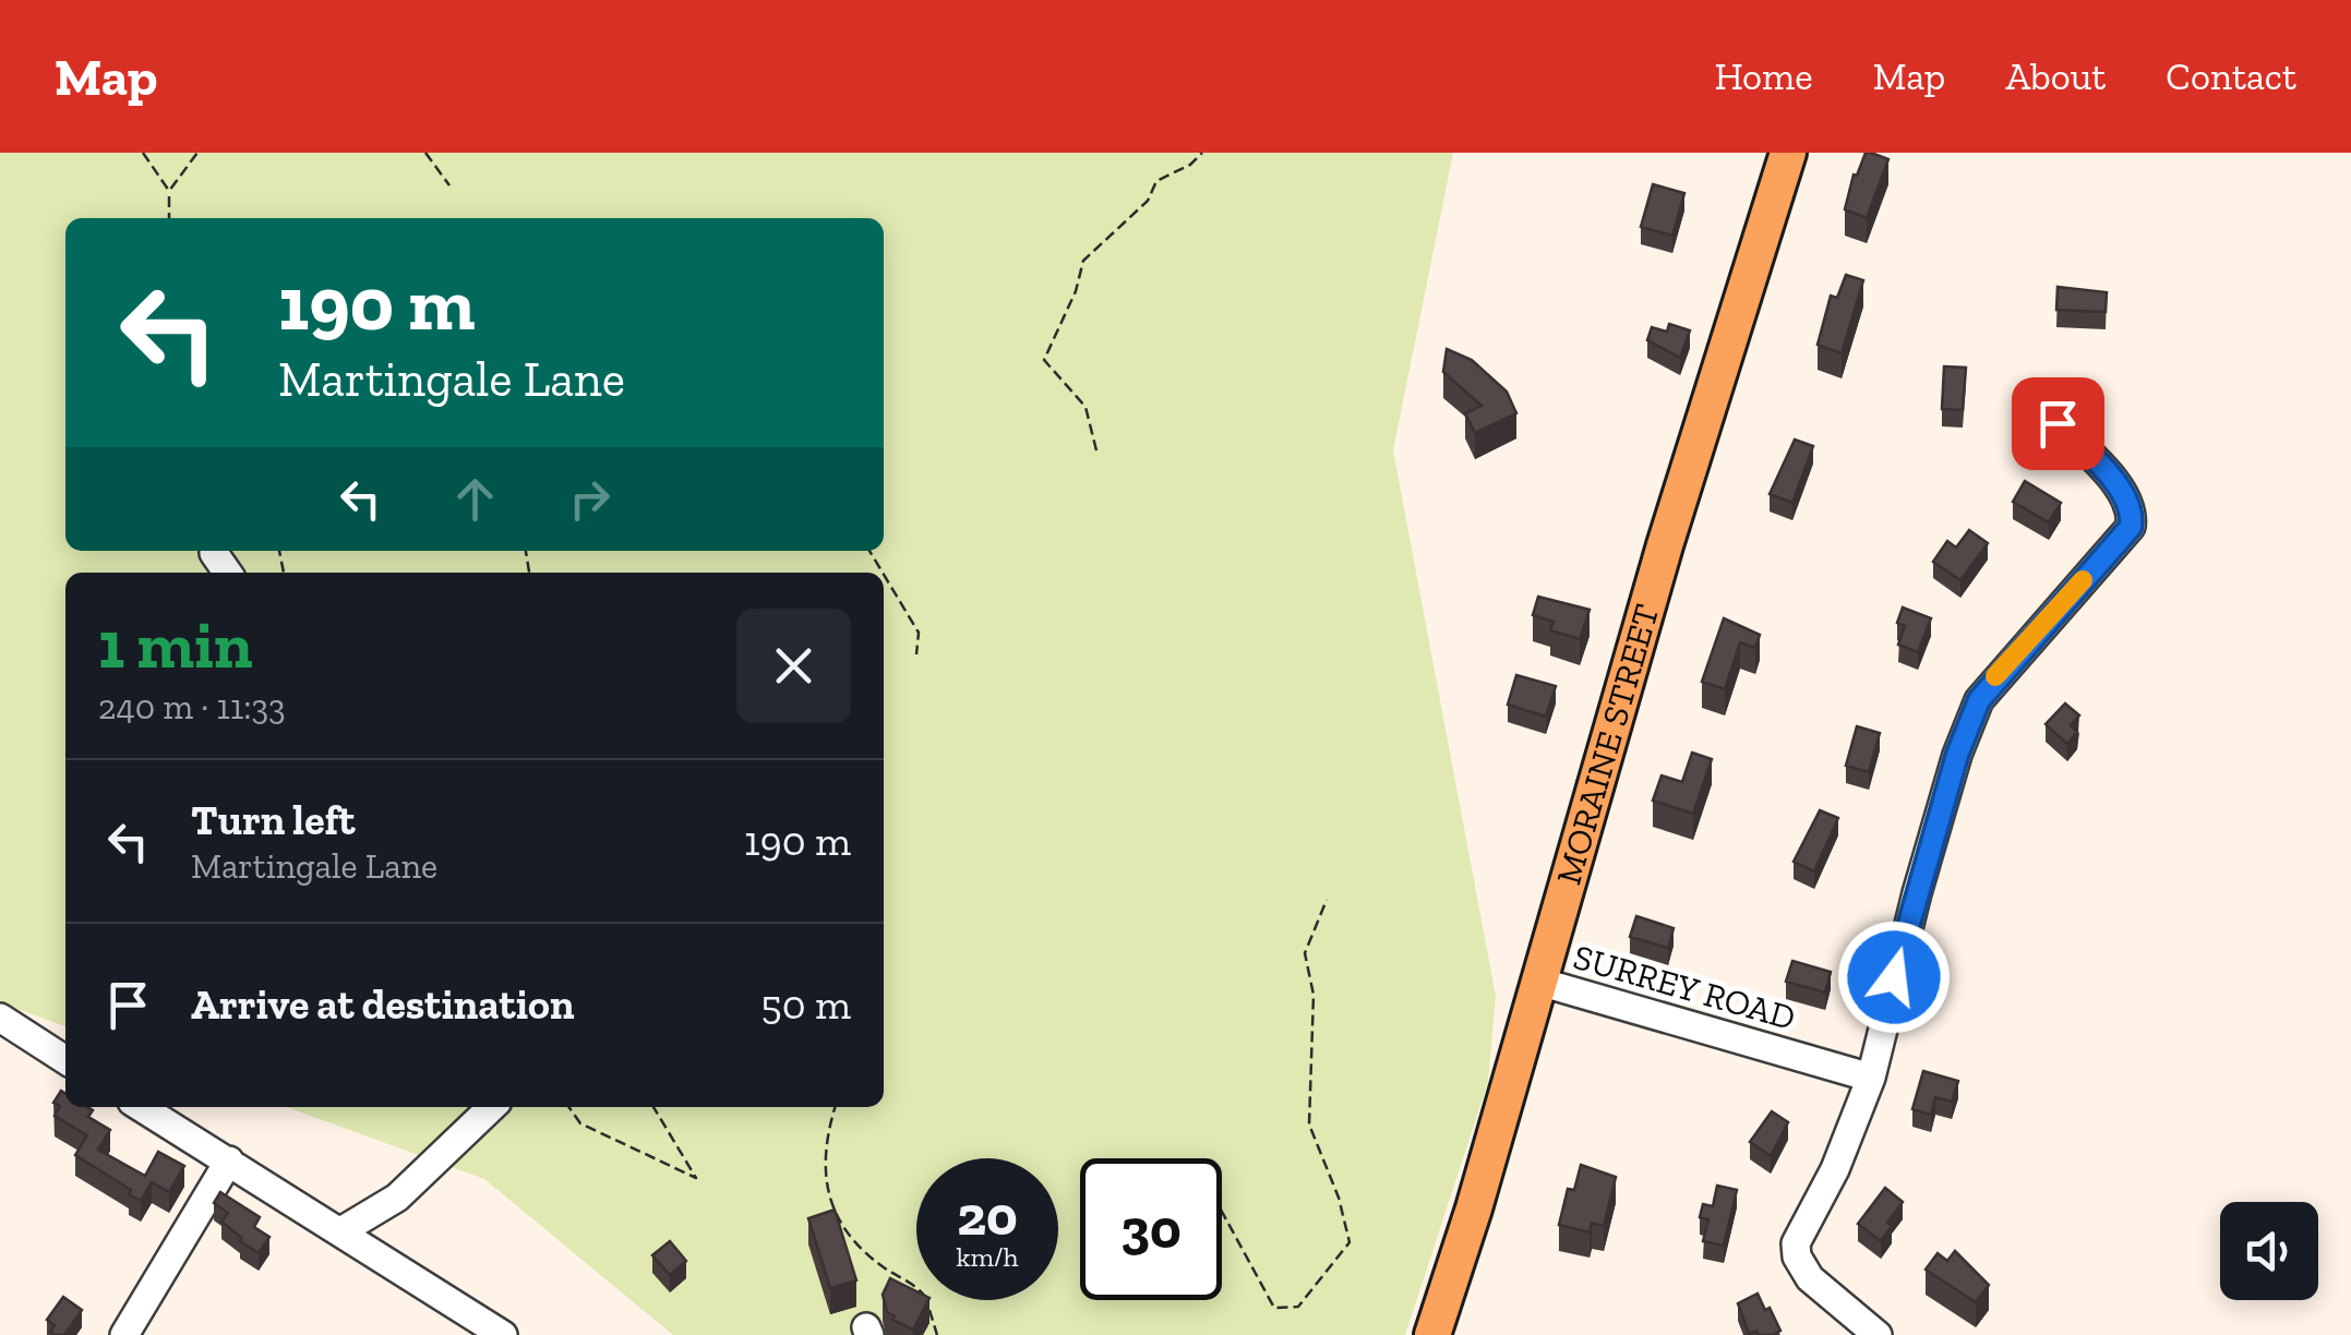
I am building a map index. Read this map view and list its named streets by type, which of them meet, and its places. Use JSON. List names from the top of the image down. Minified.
{"streets":{"main road":["MORAINE STREET"],"street":["SURREY ROAD"]},"crossings":[["MORAINE STREET","SURREY ROAD"]],"page":{"header":"Map","nav":["Home","Map","About","Contact"],"turn":["190 m","Martingale Lane"],"heading":["1 min","240 m · 11:33"],"list":[{"name":"Turn left","note":"Martingale Lane","value":"190 m"},{"name":"Arrive at destination","value":"50 m"}],"speed":"20 km/h","limit":"30"}}
